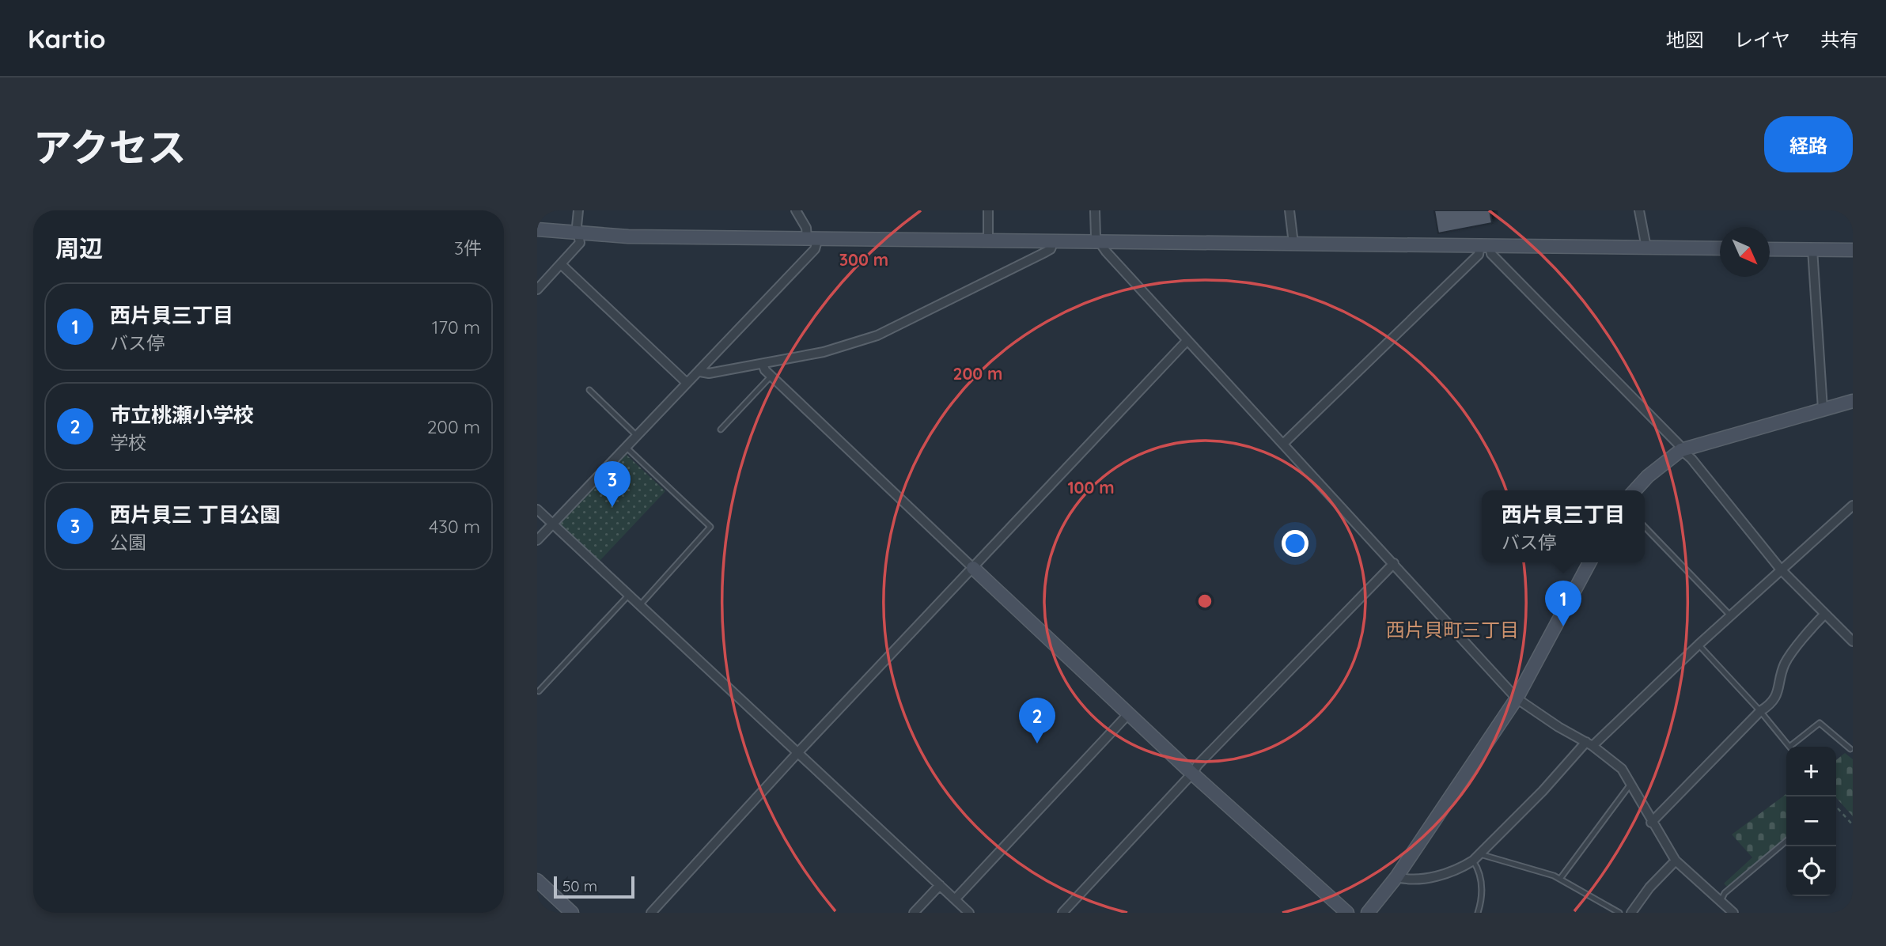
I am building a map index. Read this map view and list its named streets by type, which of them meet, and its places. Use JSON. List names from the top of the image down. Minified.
{"districts":["西片貝町三丁目"],"scale_bar":"50 m","north":"bottom right","page":{"header":"Kartio","nav":["地図","レイヤ","共有"],"title":"アクセス","buttons":"経路","heading":["周辺","3件"],"list":[{"mark":"1","name":"西片貝三丁目","note":"バス停","value":"170 m"},{"mark":"2","name":"市立桃瀬小学校","note":"学校","value":"200 m"},{"mark":"3","name":"西片貝三 丁目公園","note":"公園","value":"430 m"}],"pins":["3","1","2"],"popup":["西片貝三丁目","バス停"],"map_buttons":["+","−"],"scale":"50 m"},"rings":["300 m","200 m","100 m"]}
